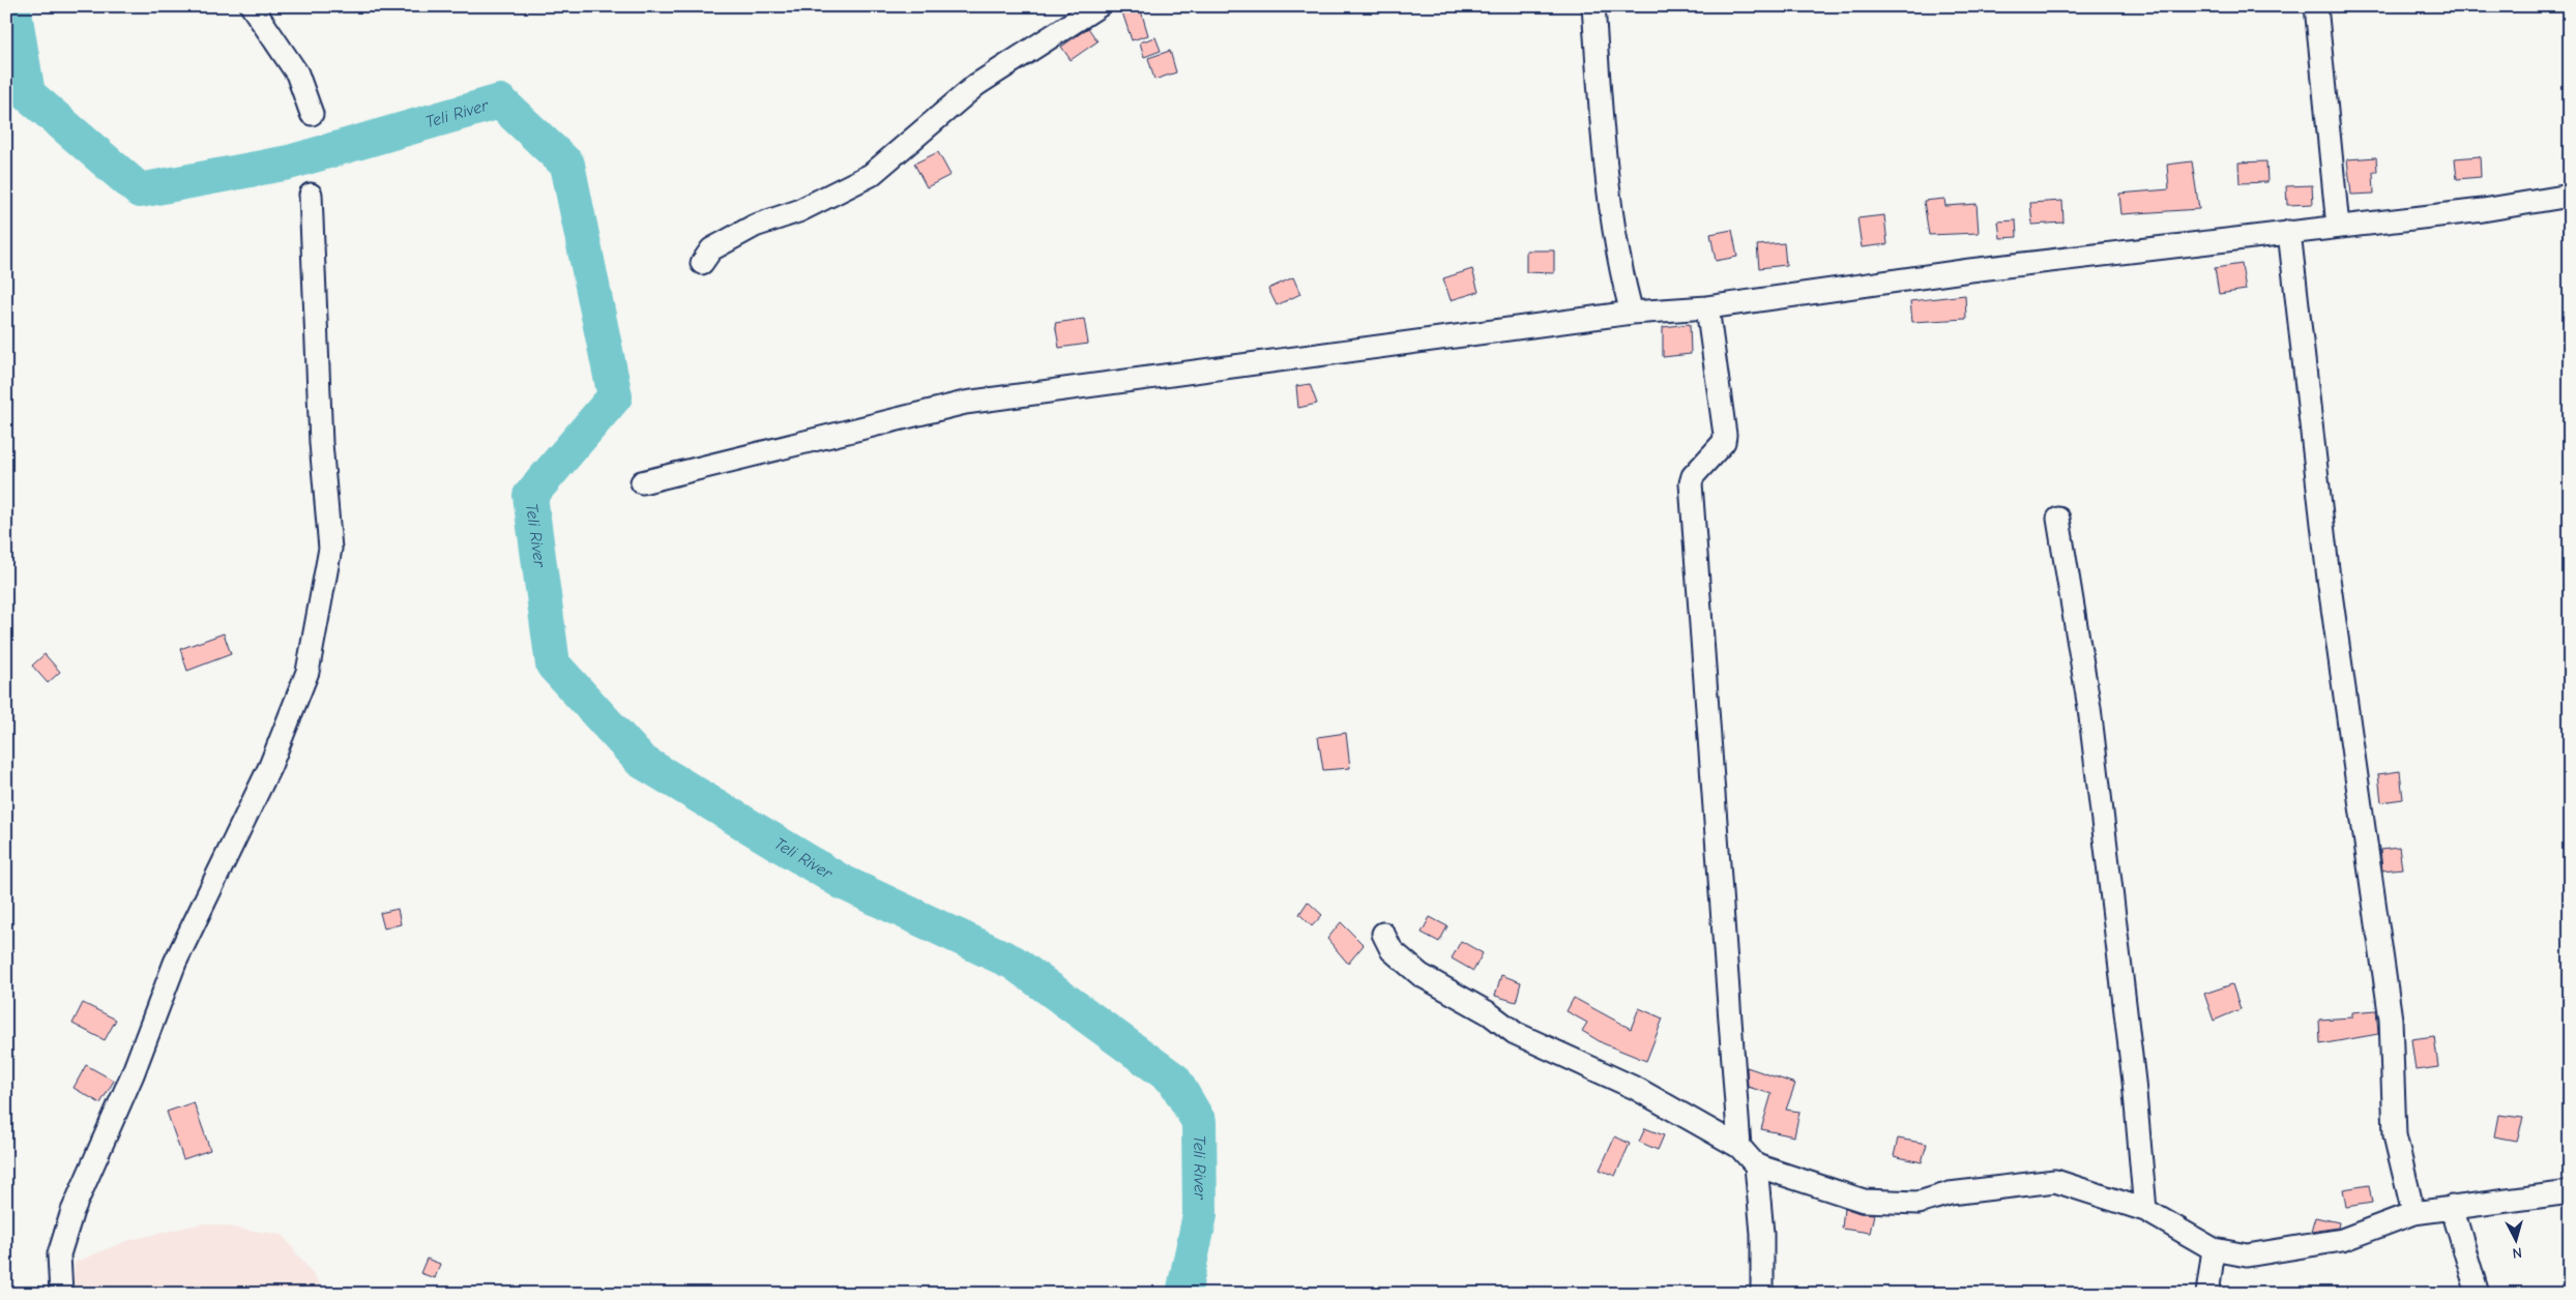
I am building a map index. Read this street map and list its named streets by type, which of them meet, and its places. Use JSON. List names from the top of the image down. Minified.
{"water":["Teli River"],"north":"bottom"}
